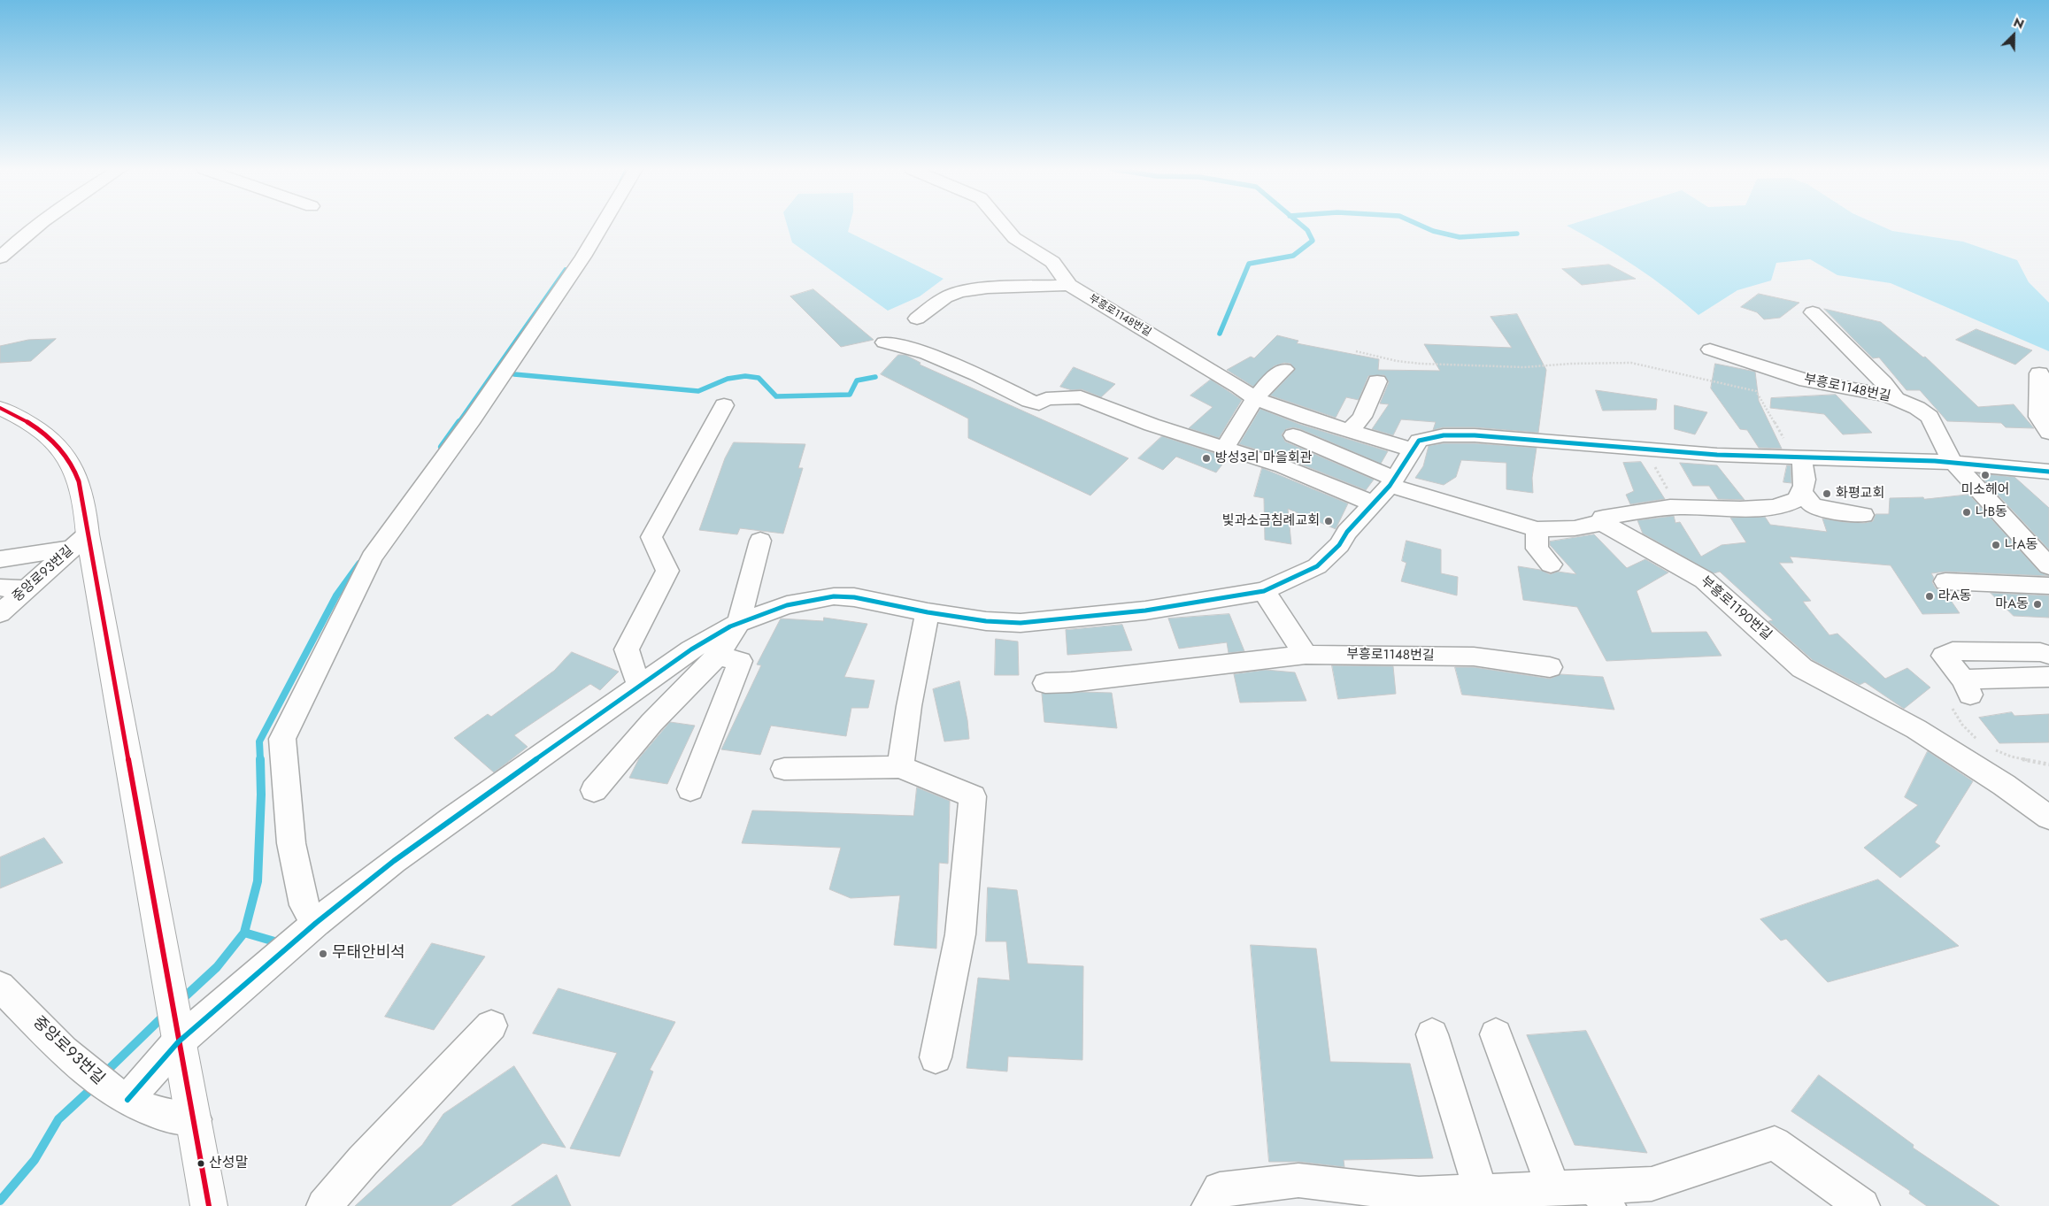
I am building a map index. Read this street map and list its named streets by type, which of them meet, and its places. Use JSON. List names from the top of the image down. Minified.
{"streets":{"street":["부흥로1148번길","중앙로93번길","부흥로1190번길"]},"places":["방성3리 마을회관","미소헤어","화평교회","나B동","빛과소금침례교회","나A동","라A동","마A동","무태안비석","산성말"],"north":"top right"}
